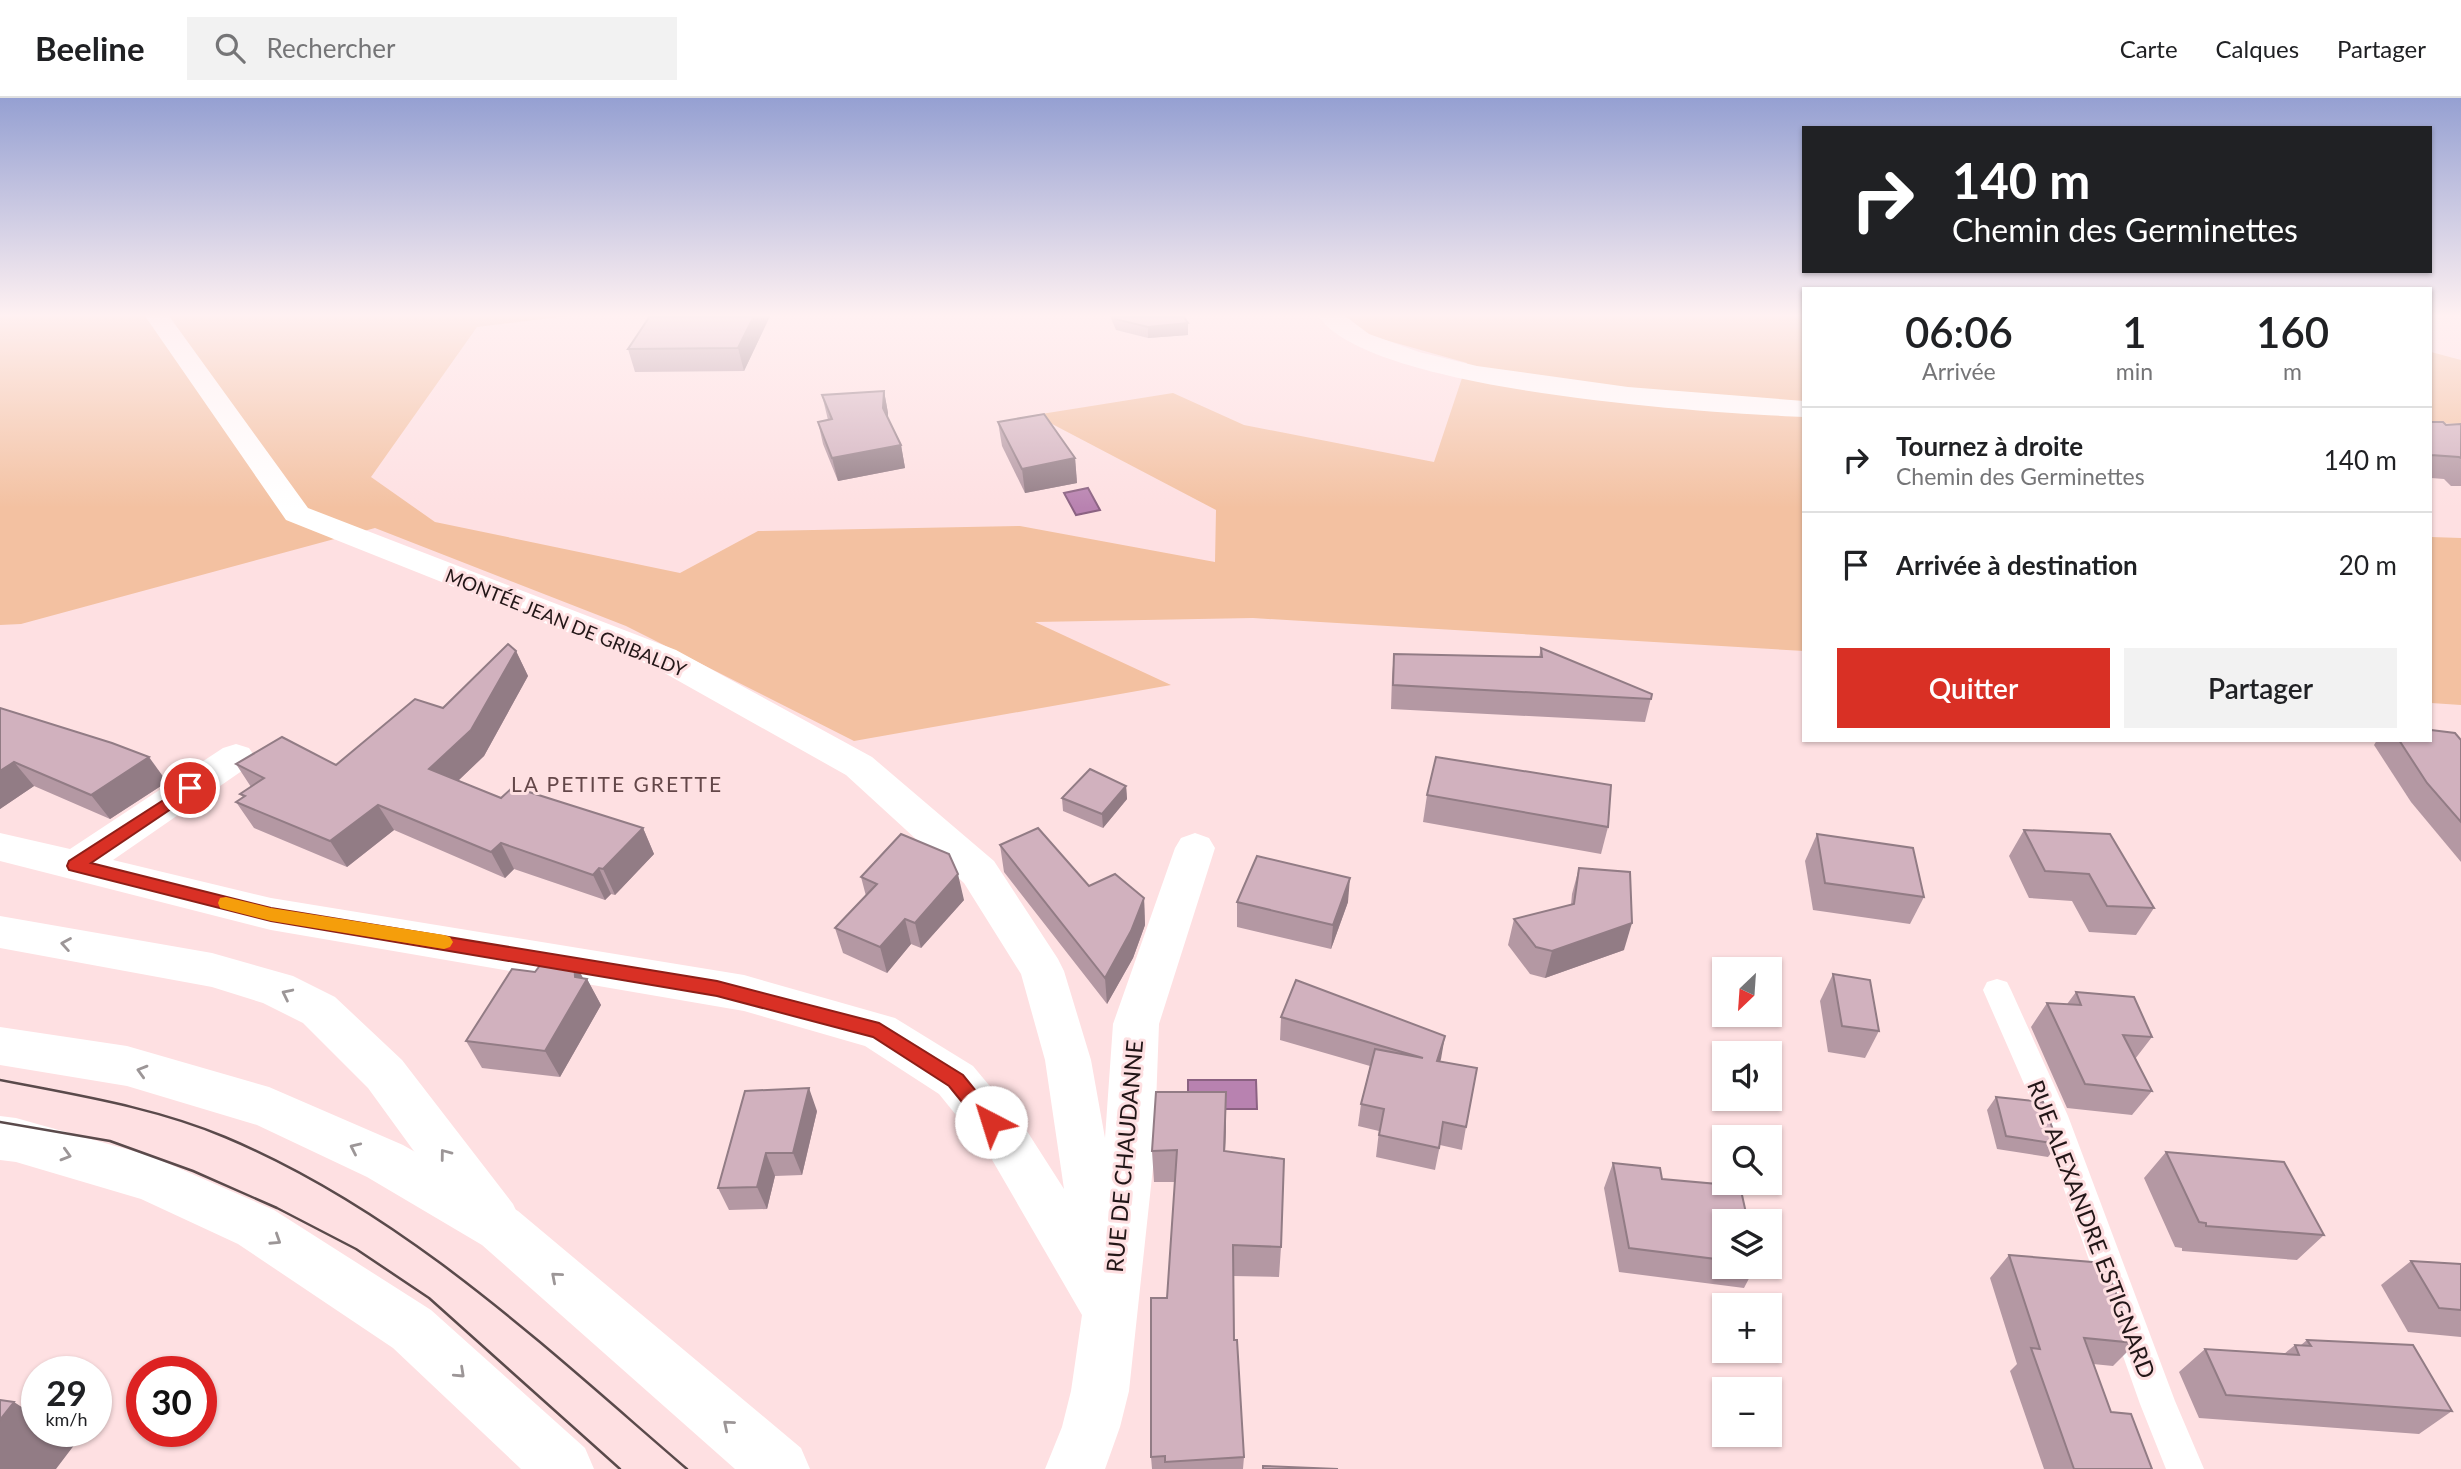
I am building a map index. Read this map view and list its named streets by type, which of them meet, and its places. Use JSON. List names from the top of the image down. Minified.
{"streets":{"street":["MONTÉE JEAN DE GRIBALDY","RUE DE CHAUDANNE"],"lane":["RUE ALEXANDRE ESTIGNARD"]},"crossings":[["MONTÉE JEAN DE GRIBALDY","RUE DE CHAUDANNE"]],"districts":["LA PETITE GRETTE"],"north":"bottom left","page":{"header":"Beeline","search":"Rechercher","nav":["Carte","Calques","Partager"],"turn":["140 m","Chemin des Germinettes"],"eta":["06:06","Arrivée","1","min","160","m"],"list":[{"name":"Tournez à droite","note":"Chemin des Germinettes","value":"140 m"},{"name":"Arrivée à destination","value":"20 m"}],"buttons":["Quitter","Partager"],"map_buttons":["+","−"],"speed":"29 km/h","limit":"30"}}
